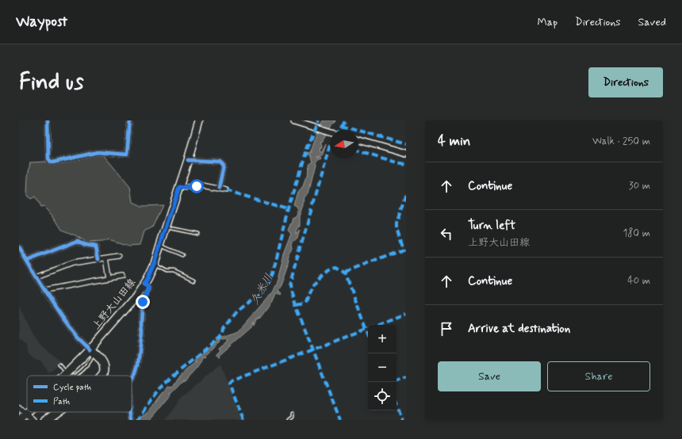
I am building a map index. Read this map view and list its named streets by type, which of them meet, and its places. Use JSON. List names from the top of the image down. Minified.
{"streets":{"main road":["上野大山田線"]},"water":["久米川"],"legend":["Cycle path","Path"],"north":"left","page":{"header":"Waypost","nav":["Map","Directions","Saved"],"buttons":["Directions",["Save","Share"]],"title":"Find us","heading":["4 min","Walk · 250 m"],"list":[["Continue","30 m"],["Turn left","上野大山田線","180 m"],["Continue","40 m"],"Arrive at destination"],"map_buttons":["+","−"]}}
